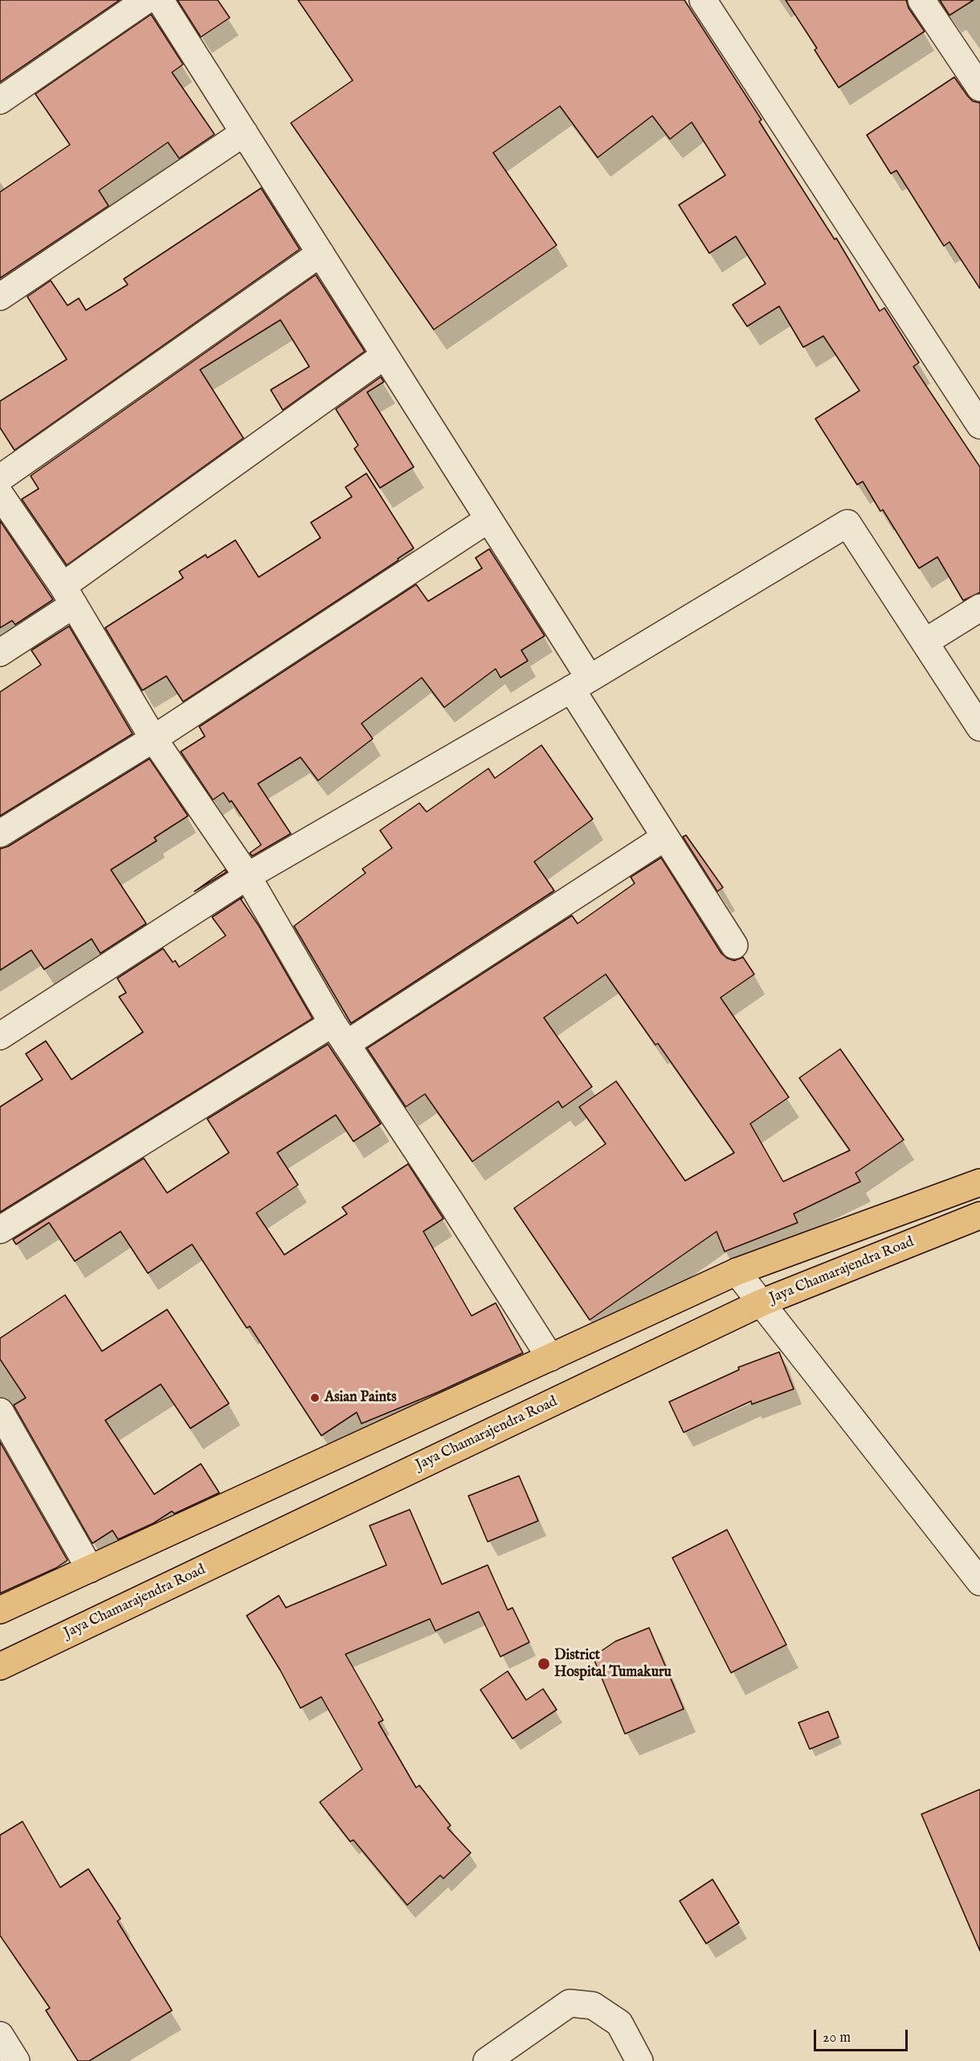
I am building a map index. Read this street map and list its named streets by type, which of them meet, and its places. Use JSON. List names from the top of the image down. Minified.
{"streets":{"main road":["Jaya Chamarajendra Road"]},"places":["Asian Paints","District Hospital Tumakuru"],"scale_bar":"20 m"}
